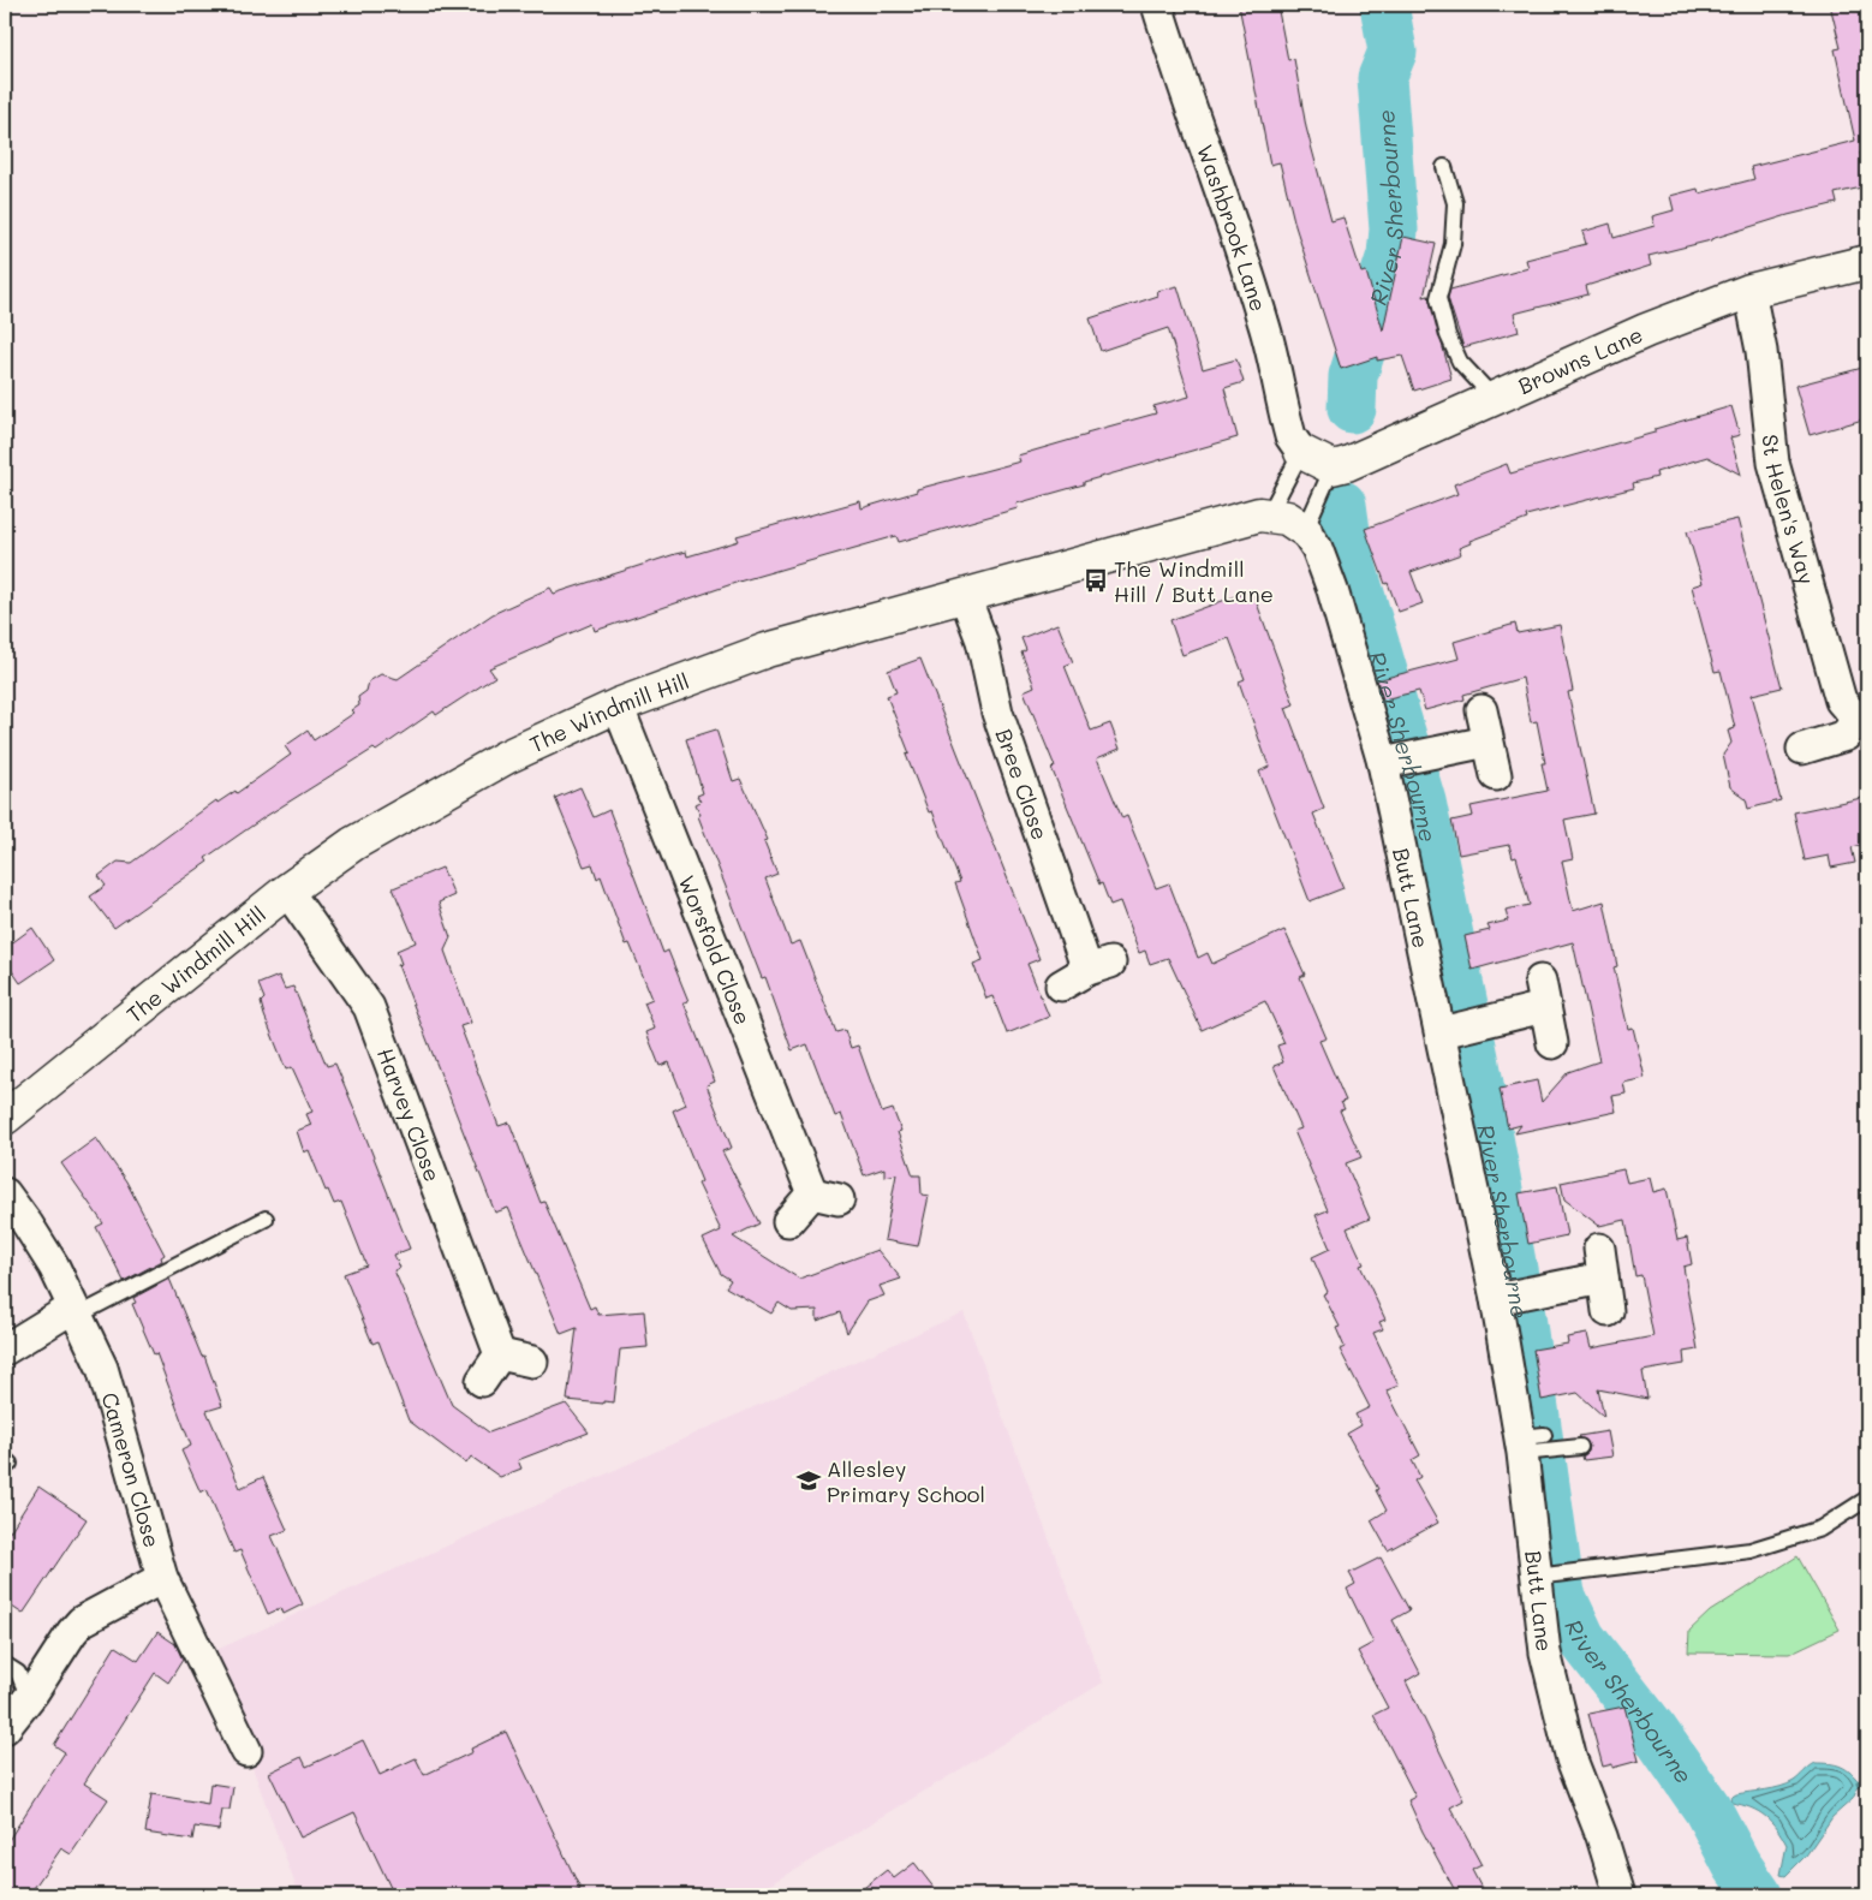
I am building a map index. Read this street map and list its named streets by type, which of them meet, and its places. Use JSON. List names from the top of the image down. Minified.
{"streets":{"street":["Washbrook Lane","Browns Lane","St Helen's Way","The Windmill Hill","Bree Close","Butt Lane","Worsfold Close","Harvey Close","Cameron Close"]},"crossings":[["Browns Lane","St Helen's Way"],["The Windmill Hill","Bree Close"],["The Windmill Hill","Worsfold Close"],["The Windmill Hill","Harvey Close"]],"water":["River Sherbourne"],"places":{"bus stop":["The Windmill Hill / Butt Lane"],"school or university":["Allesley Primary School"]}}
